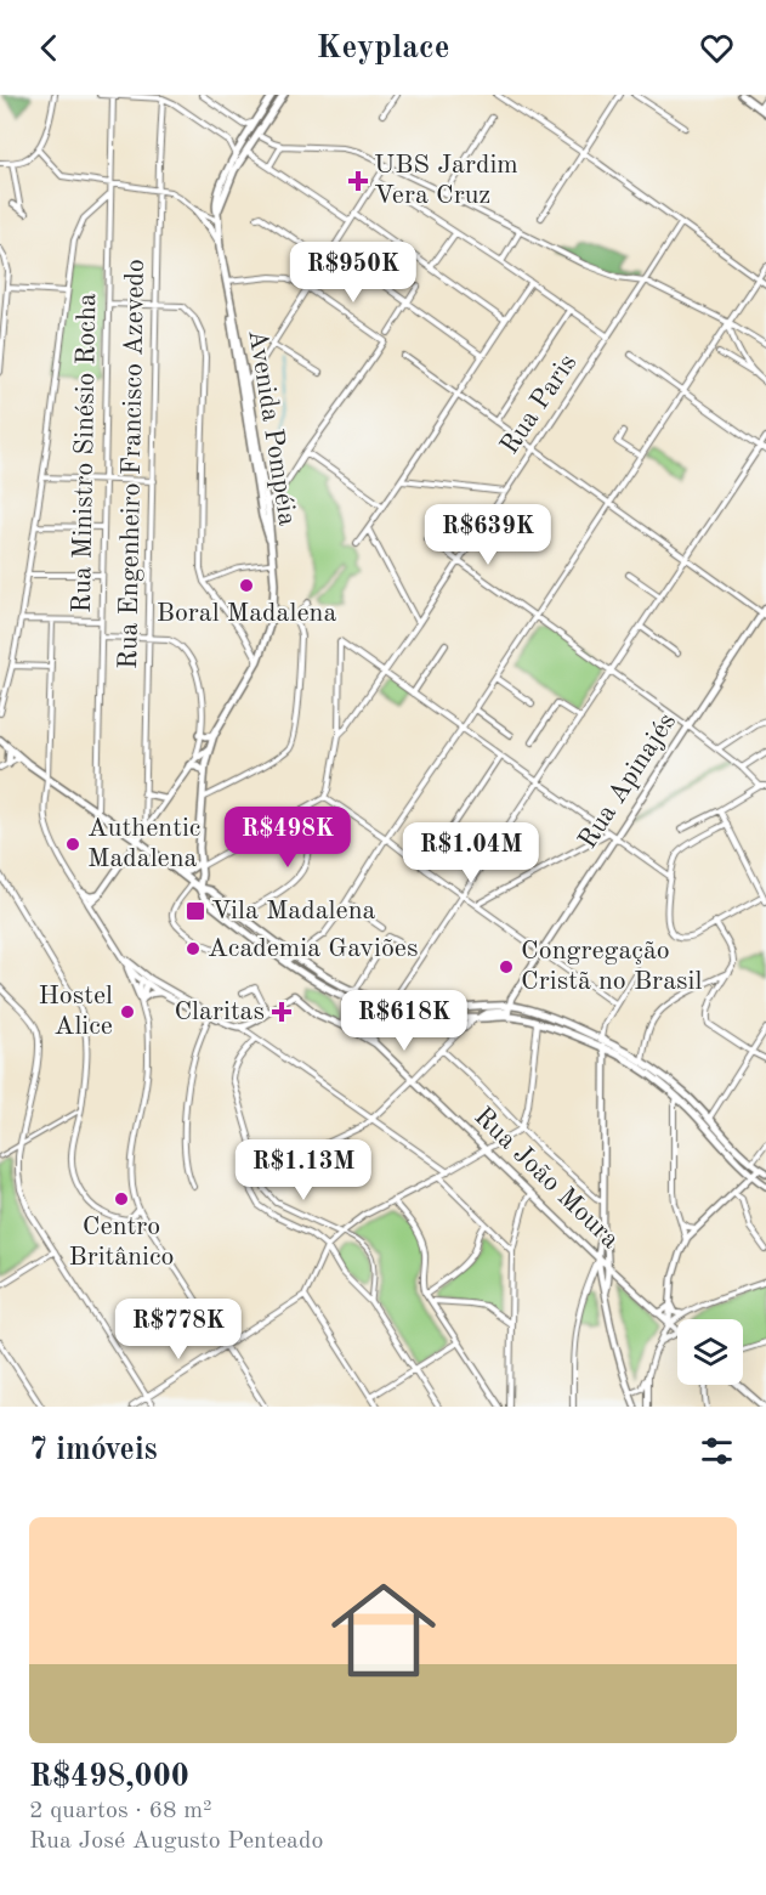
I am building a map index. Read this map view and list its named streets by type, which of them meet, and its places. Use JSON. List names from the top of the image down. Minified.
{"streets":{"main road":["Avenida Pompéia"],"street":["Rua Paris","Rua Ministro Sinésio Rocha","Rua Engenheiro Francisco Azevedo","Rua Apinajés","Rua João Moura"]},"places":{"health":["UBS Jardim Vera Cruz","Claritas"],"other":["Boral Madalena","Authentic Madalena","Academia Gaviões","Congregação Cristã no Brasil","Hostel Alice","Centro Britânico"],"transit":["Vila Madalena"]},"page":{"header":"Keyplace","price":["R$950K","R$639K","R$498K","R$1.04M","R$618K","R$1.13M","R$778K"],"heading":"7 imóveis","list":[{"name":"R$498,000","note":"2 quartos · 68 m² · Rua José Augusto Penteado"}]}}
